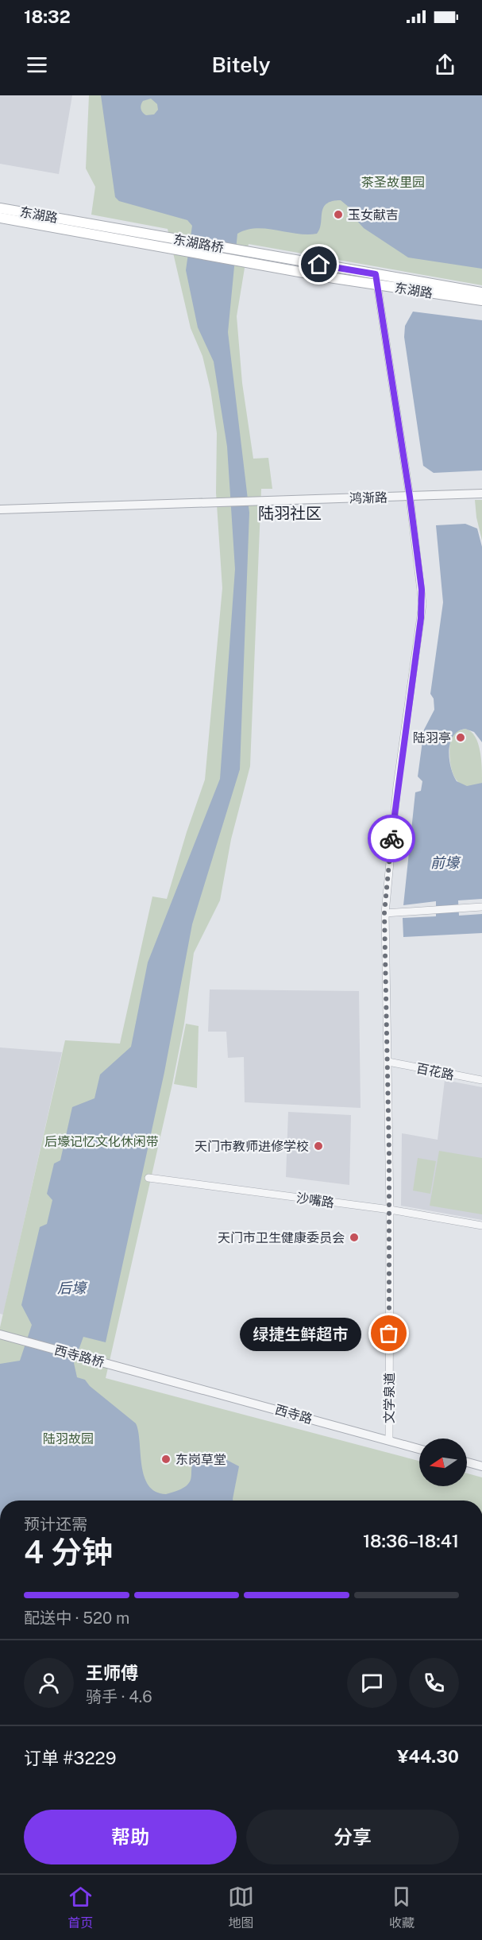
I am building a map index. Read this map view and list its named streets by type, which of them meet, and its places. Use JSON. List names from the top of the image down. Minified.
{"streets":{"main road":["东湖路","东湖路桥"],"street":["鸿渐路","百花路","沙嘴路","西寺路桥","文学泉道","西寺路"]},"crossings":[["东湖路","东湖路桥"],["东湖路","文学泉道"],["鸿渐路","文学泉道"],["百花路","文学泉道"],["沙嘴路","文学泉道"],["西寺路桥","西寺路"],["文学泉道","西寺路"]],"districts":["陆羽社区"],"water":["前壕","后壕"],"parks":["茶圣故里园","后壕记忆文化休闲带","陆羽故园"],"places":["玉女献吉","陆羽亭","天门市教师进修学校","天门市卫生健康委员会","绿捷生鲜超市","东岗草堂"],"north":"left","page":{"status":"18:32","header":"Bitely","bubble":"绿捷生鲜超市","heading":["4 分钟","预计还需","18:36–18:41"],"panel":["王师傅","骑手 · 4.6","订单 #3229","¥44.30"],"bar":"配送中 · 520 m","buttons":["帮助","分享"],"tabs":["首页","地图","收藏"]}}
